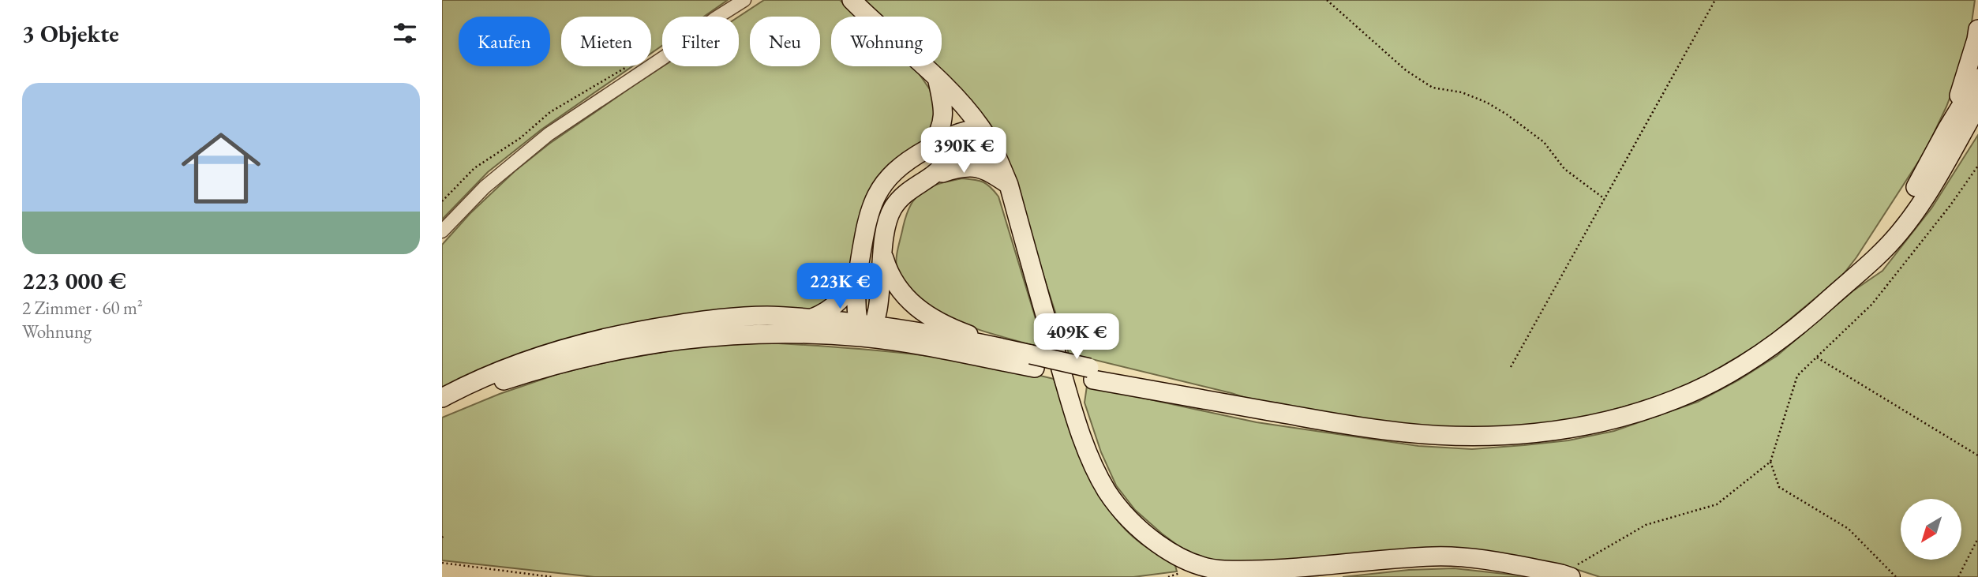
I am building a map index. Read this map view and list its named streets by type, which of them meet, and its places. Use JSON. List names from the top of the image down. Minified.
{"north":"bottom left","page":{"heading":"3 Objekte","chip":["Kaufen","Mieten","Filter","Neu","Wohnung"],"list":[{"name":"223 000 €","note":"2 Zimmer · 60 m² · Wohnung"}],"price":["390K €","223K €","409K €"]}}
